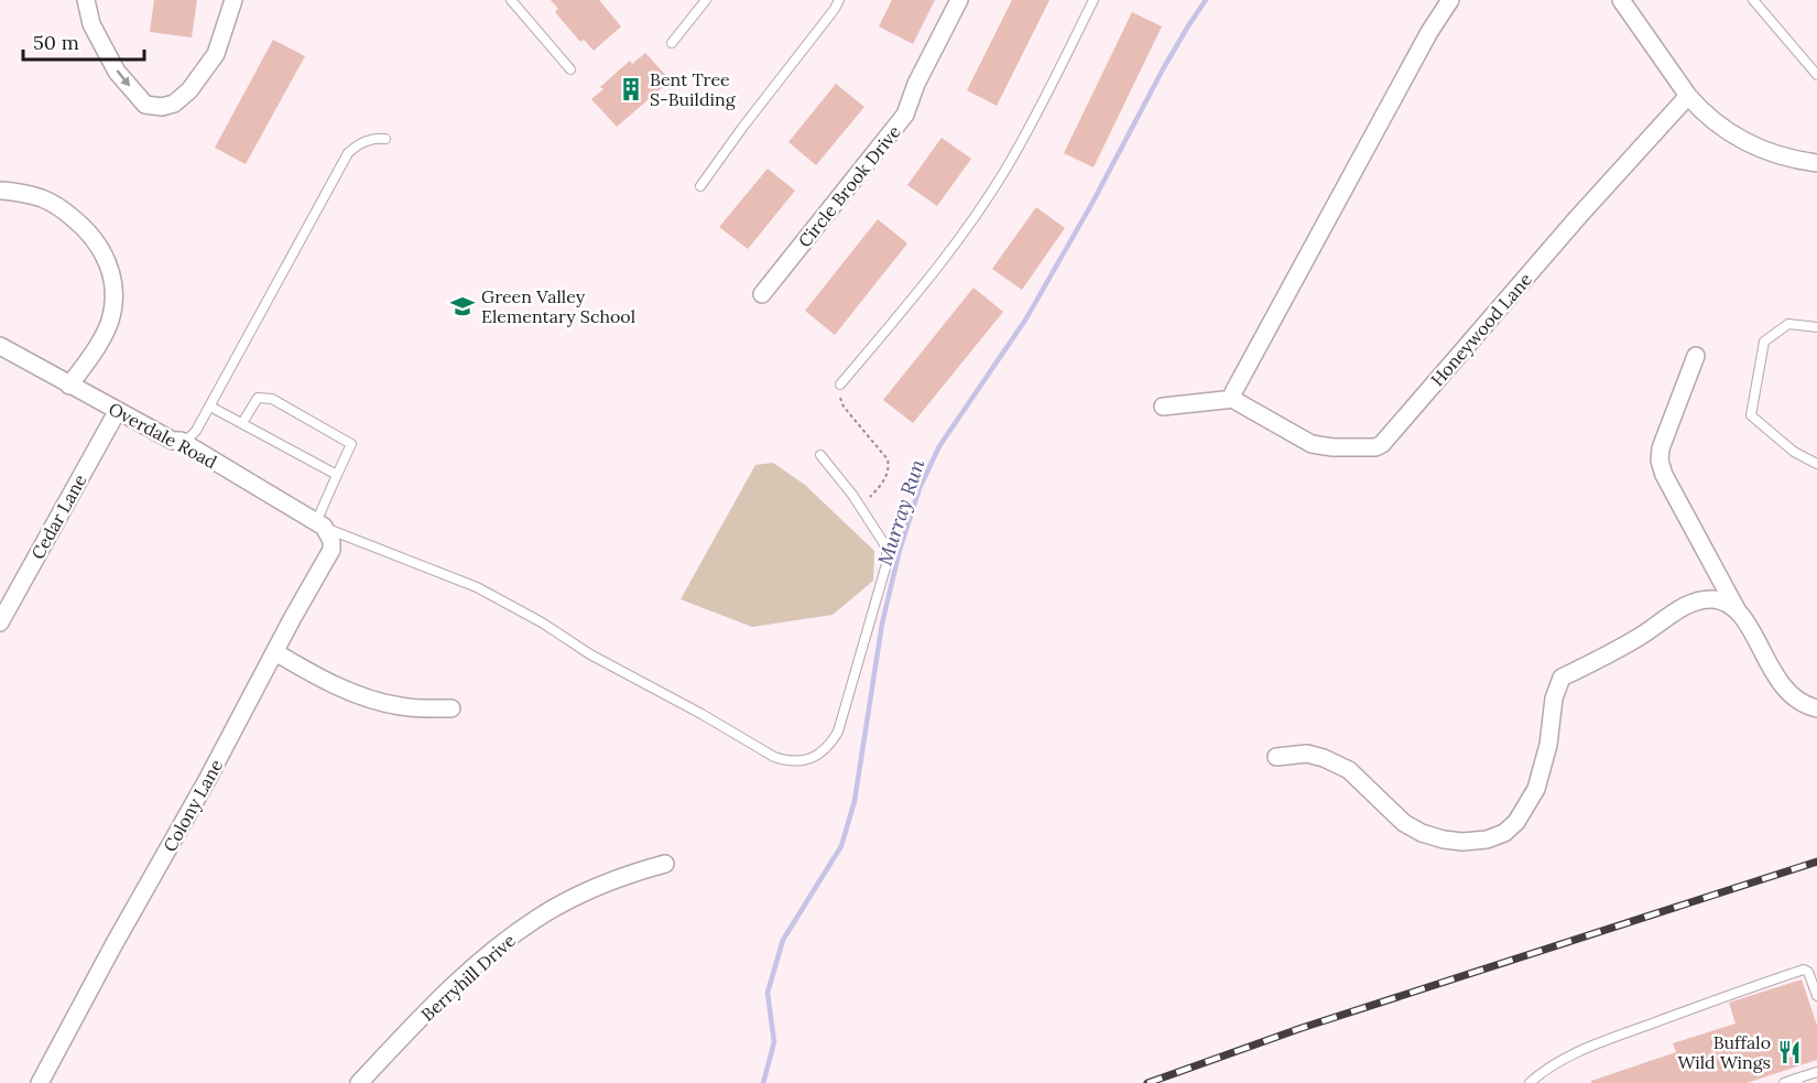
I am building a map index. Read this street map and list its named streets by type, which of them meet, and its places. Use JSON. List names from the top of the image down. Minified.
{"streets":{"street":["Circle Brook Drive","Honeywood Lane","Overdale Road","Cedar Lane","Colony Lane","Berryhill Drive"]},"crossings":[["Overdale Road","Cedar Lane"],["Overdale Road","Colony Lane"]],"water":["Murray Run"],"places":{"building":["Bent Tree S-Building"],"school or university":["Green Valley Elementary School"],"restaurant":["Buffalo Wild Wings"]},"scale_bar":"50 m"}
